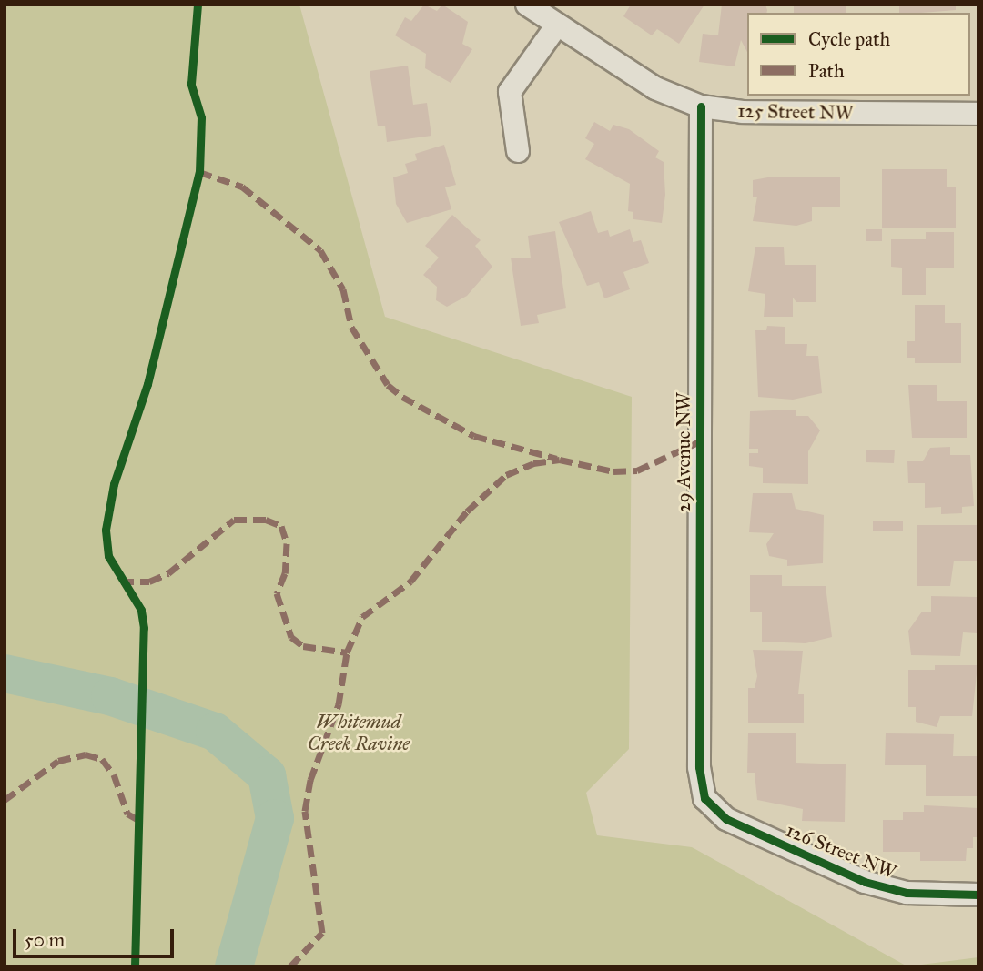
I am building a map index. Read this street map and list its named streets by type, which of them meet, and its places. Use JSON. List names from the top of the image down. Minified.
{"streets":{"street":["125 Street NW","29 Avenue NW","126 Street NW"]},"crossings":[["125 Street NW","29 Avenue NW"],["29 Avenue NW","126 Street NW"]],"parks":["Whitemud Creek Ravine"],"legend":["Cycle path","Path"],"scale_bar":"50 m"}
